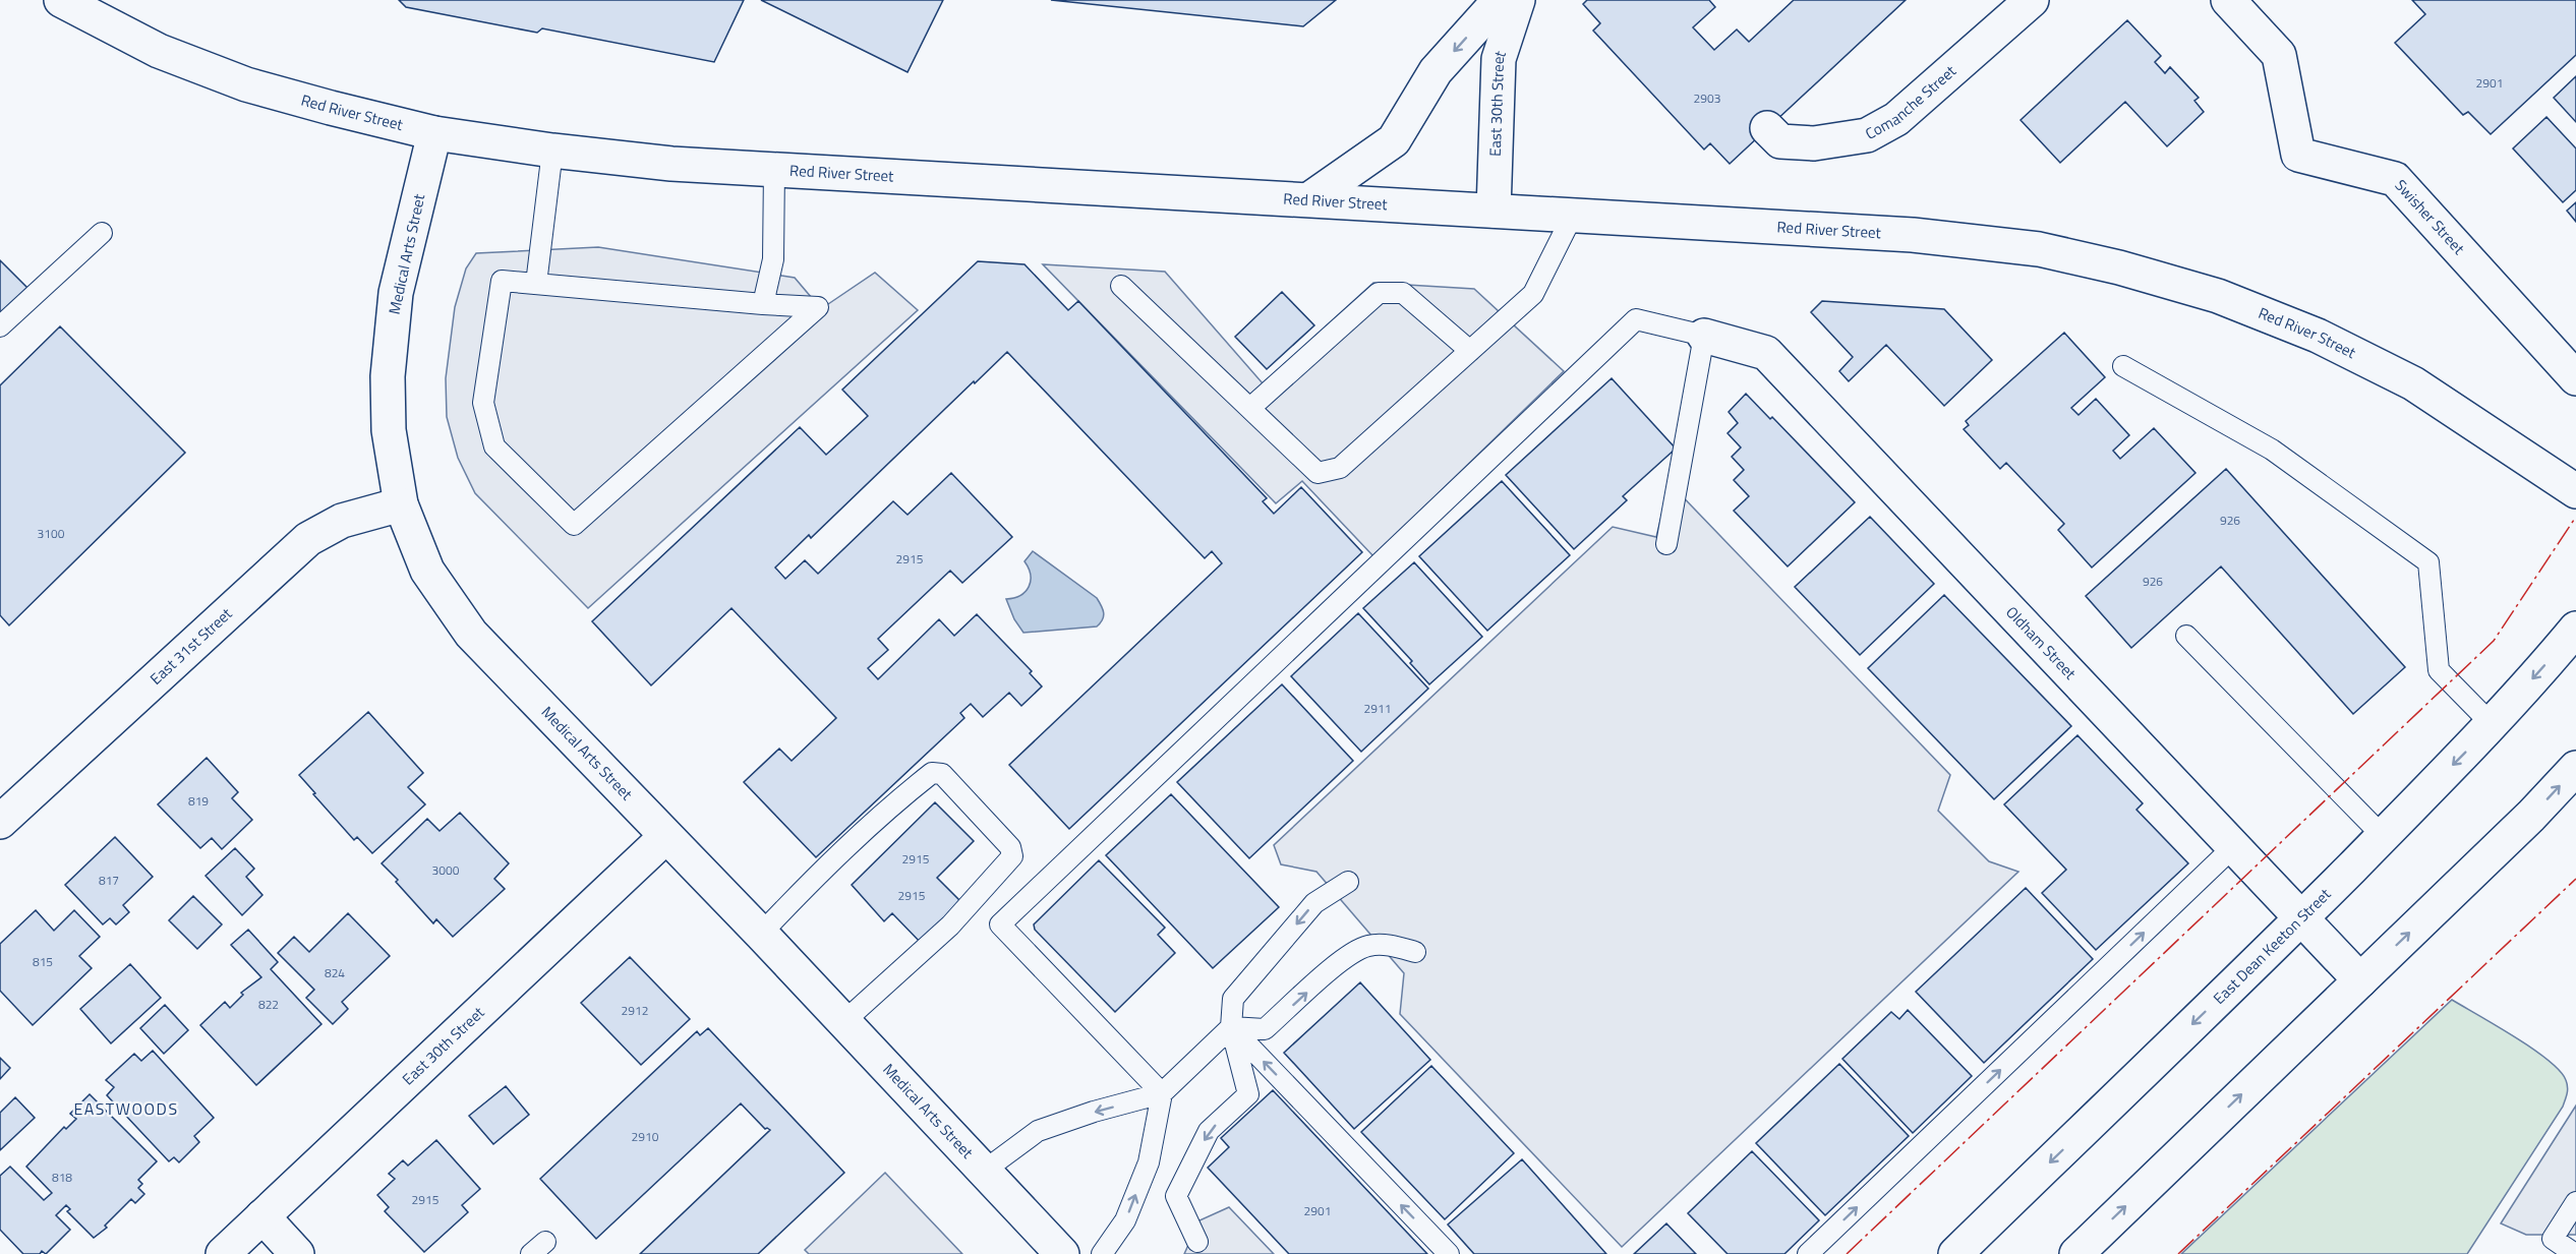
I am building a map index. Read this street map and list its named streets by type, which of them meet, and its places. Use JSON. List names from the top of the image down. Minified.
{"streets":{"street":["Comanche Street","East 30th Street","Red River Street","Swisher Street","Medical Arts Street","Oldham Street","East 31st Street","East Dean Keeton Street"]},"crossings":[["East 30th Street","Red River Street"],["East 30th Street","Medical Arts Street"],["Red River Street","Medical Arts Street"],["Medical Arts Street","East 31st Street"],["Oldham Street","East Dean Keeton Street"]],"districts":["EASTWOODS"],"house_numbers":["2901","2903","926","3100","2915","926","2911","819","2915","3000","817","2915","815","824","822","2912","2910","818","2915","2901"]}
